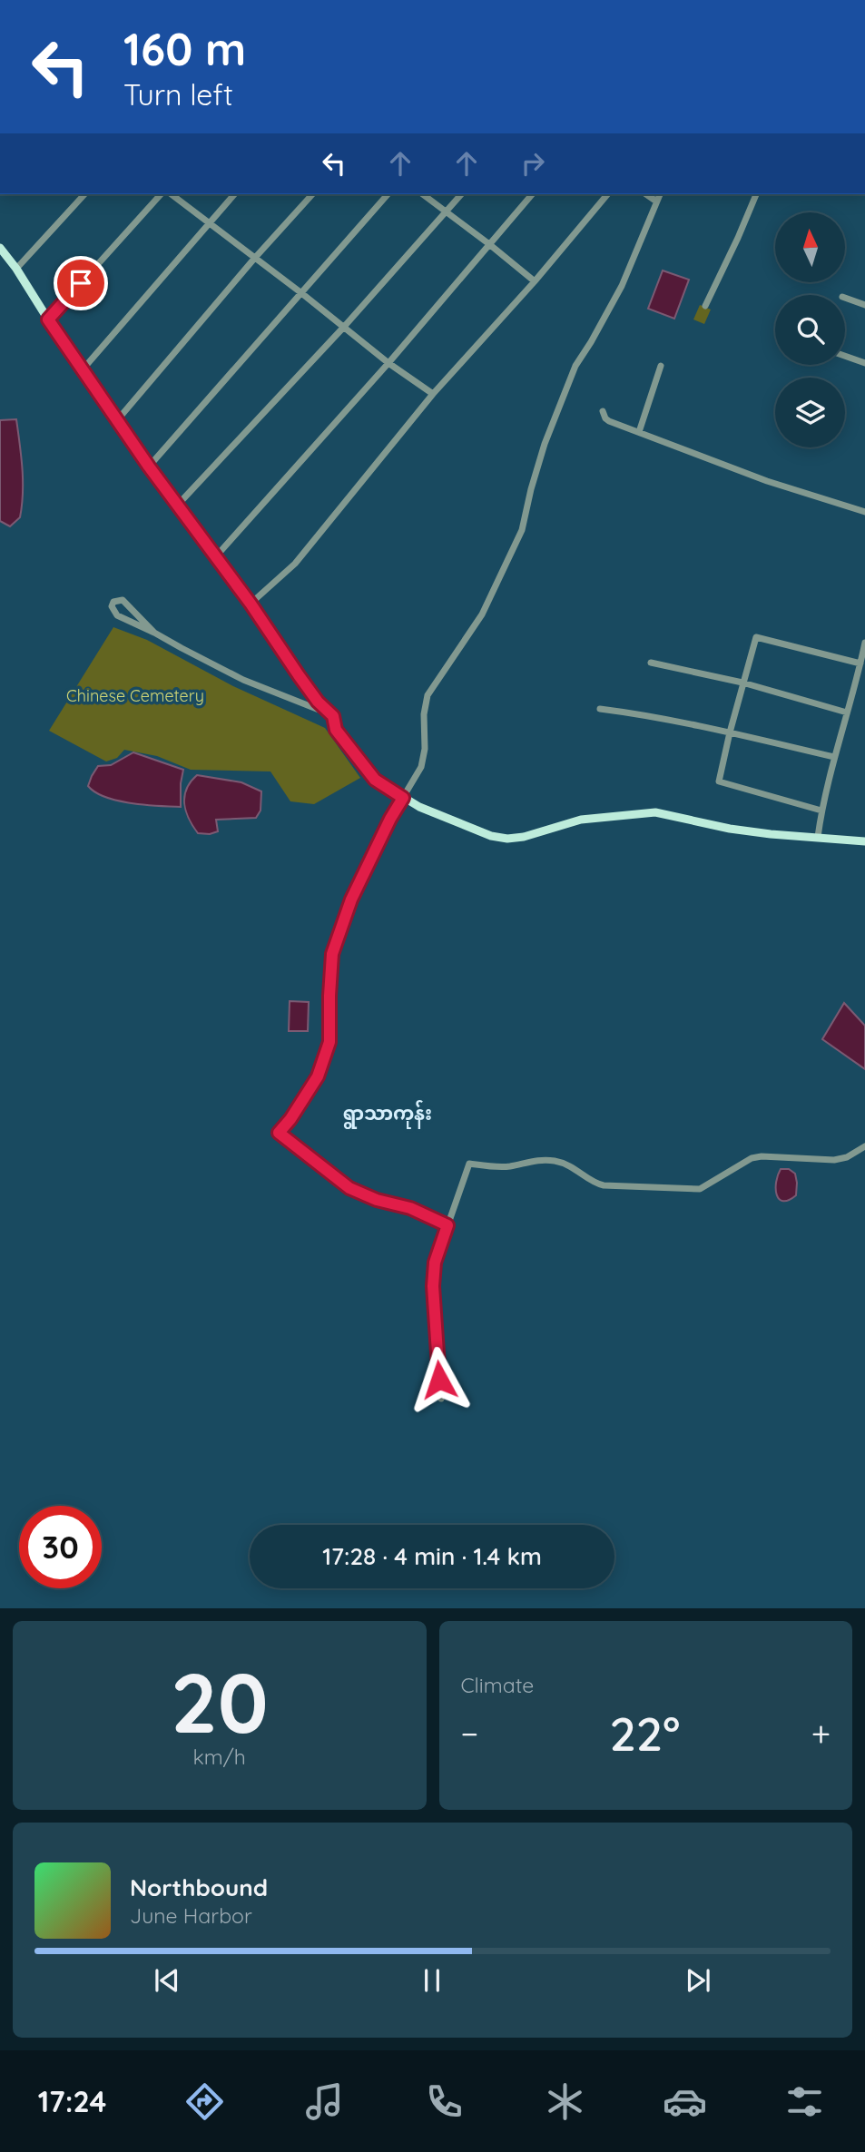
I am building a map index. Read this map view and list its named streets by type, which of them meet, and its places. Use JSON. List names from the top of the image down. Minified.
{"districts":["ရွာသာကုန်း"],"parks":["Chinese Cemetery"],"north":"top","page":{"turn":["160 m","Turn left"],"limit":"30","trip":"17:28 · 4 min · 1.4 km","tile":[["20","km/h"],"Climate"],"heat":["−","22°","+"],"song":["Northbound","June Harbor"],"tabs":"17:24"}}
